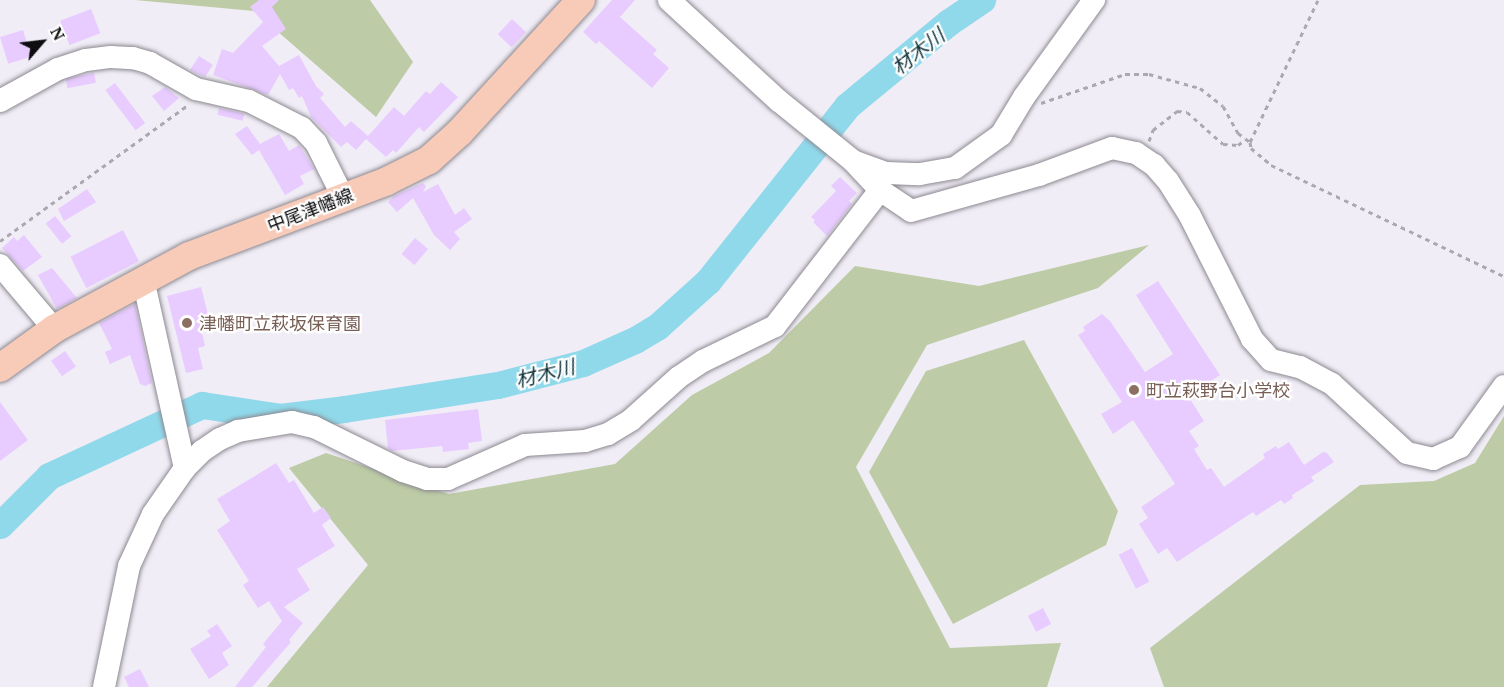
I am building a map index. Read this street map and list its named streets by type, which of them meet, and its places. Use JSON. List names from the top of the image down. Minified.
{"streets":{"main road":["中尾津幡線"]},"water":["材木川"],"places":["津幡町立萩坂保育園","町立萩野台小学校"],"north":"top right"}
